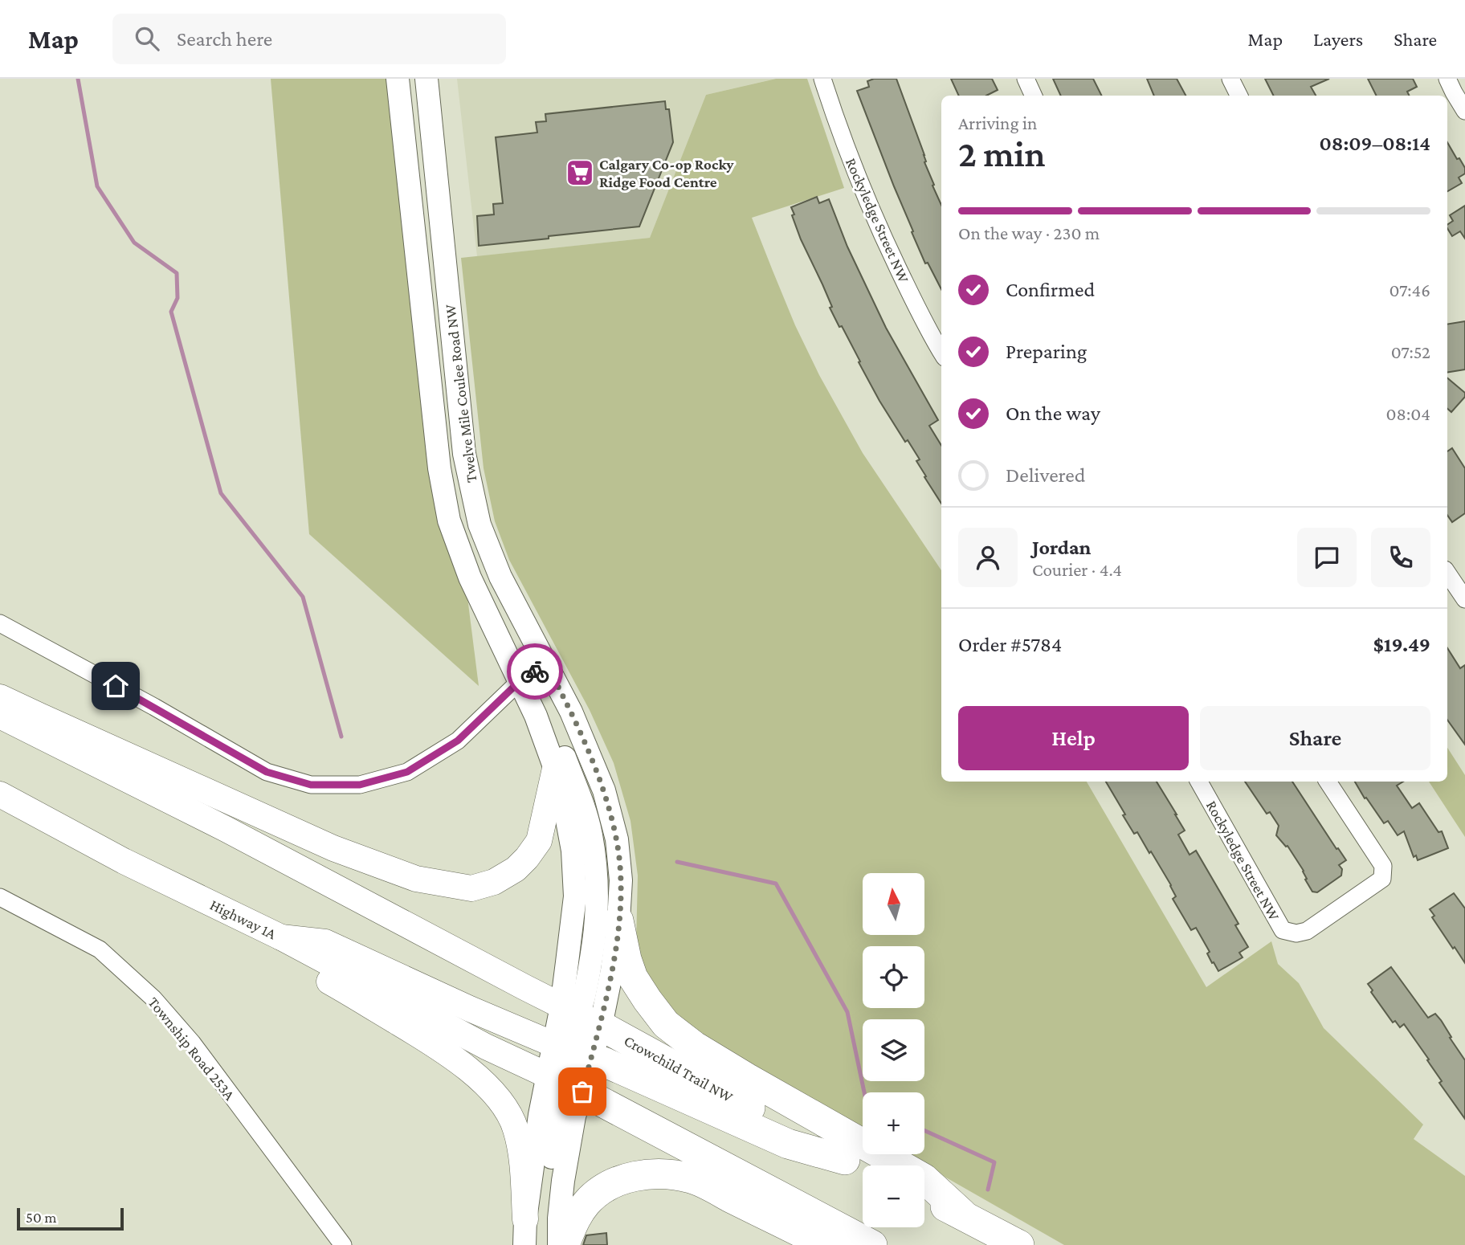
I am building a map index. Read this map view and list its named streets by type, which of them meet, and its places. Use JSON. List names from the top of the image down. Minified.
{"streets":{"highway":["Crowchild Trail NW"],"main road":["Twelve Mile Coulee Road NW","Highway 1A"],"street":["Rockyledge Street NW","Township Road 253A"]},"crossings":[["Twelve Mile Coulee Road NW","Highway 1A"],["Twelve Mile Coulee Road NW","Crowchild Trail NW"]],"places":{"supermarket":["Calgary Co-op Rocky Ridge Food Centre"]},"scale_bar":"50 m","north":"top","page":{"header":"Map","search":"Search here","nav":["Map","Layers","Share"],"heading":["2 min","Arriving in","08:09–08:14"],"panel":["Jordan","Courier · 4.4","Order #5784","$19.49"],"bar":"On the way · 230 m","list":[["Confirmed","07:46"],["Preparing","07:52"],["On the way","08:04"],"Delivered"],"buttons":["Help","Share"],"map_buttons":["+","−"],"scale":"50 m"}}
